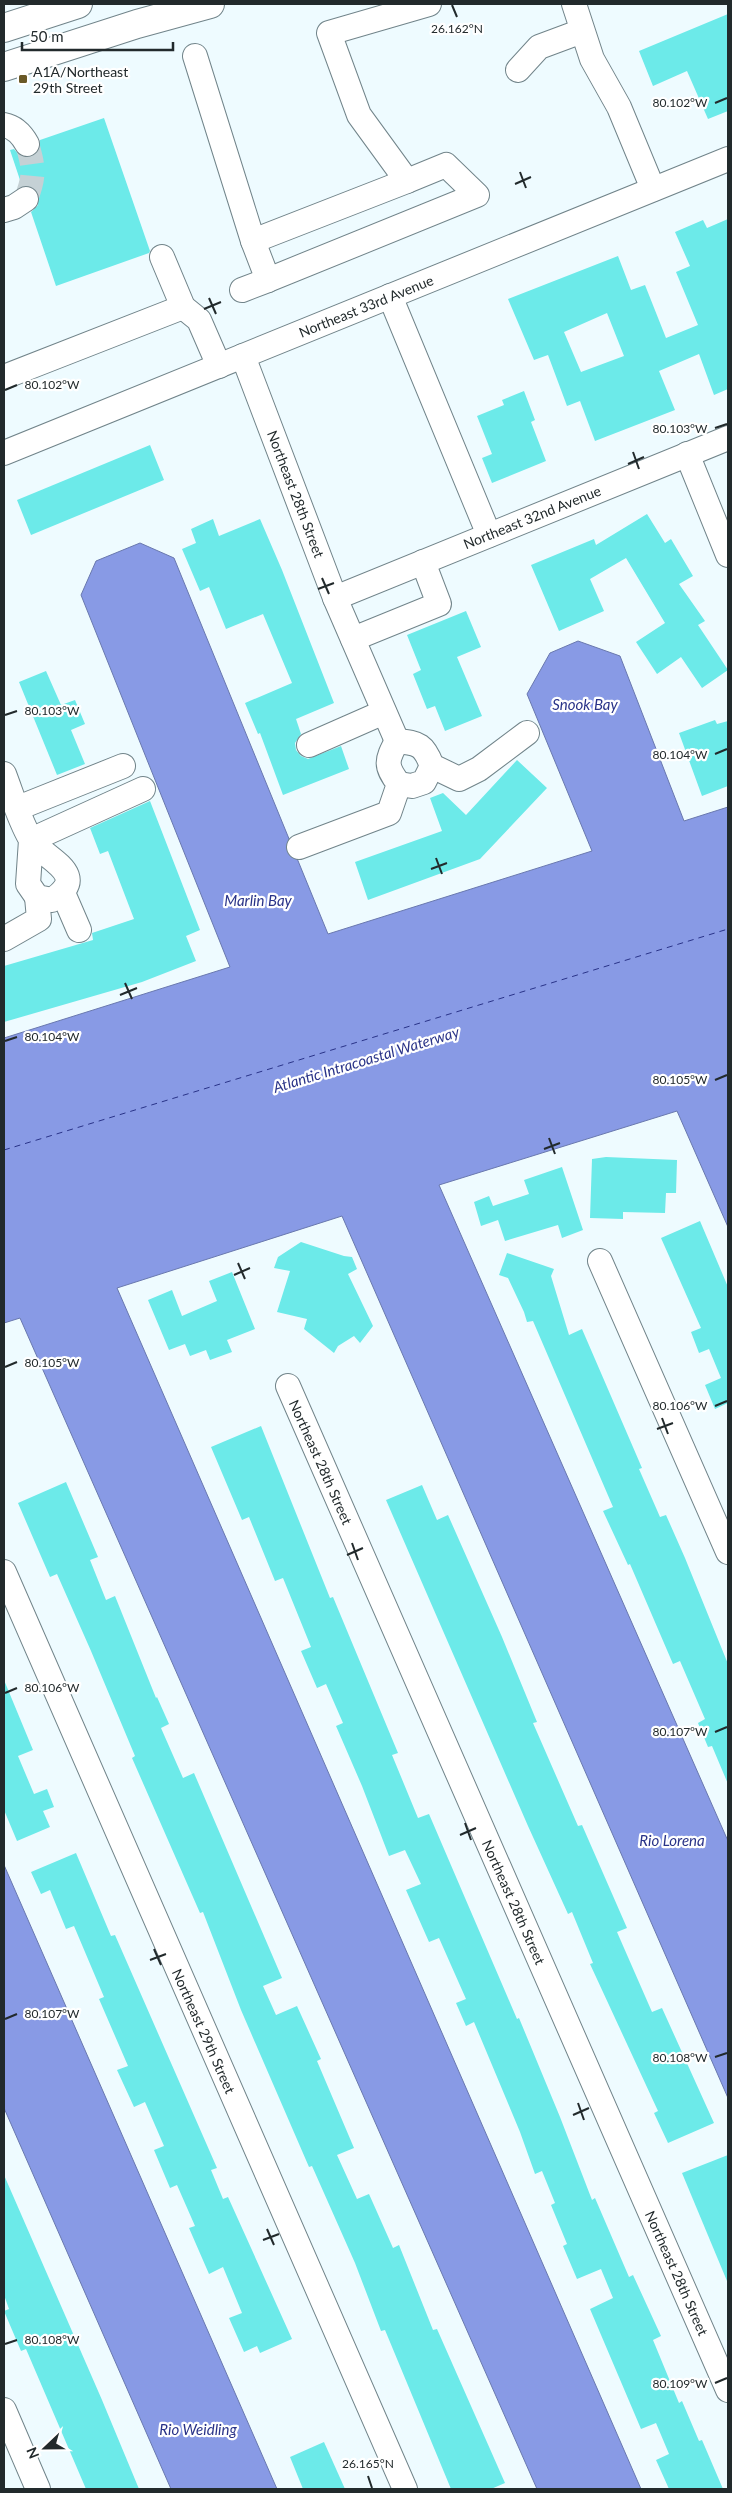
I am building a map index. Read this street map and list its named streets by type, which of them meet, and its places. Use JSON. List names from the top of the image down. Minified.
{"streets":{"street":["Northeast 33rd Avenue","Northeast 28th Street","Northeast 32nd Avenue","Northeast 29th Street"]},"crossings":[["Northeast 33rd Avenue","Northeast 28th Street"],["Northeast 28th Street","Northeast 32nd Avenue"]],"water":["Snook Bay","Marlin Bay","Atlantic Intracoastal Waterway","Rio Lorena","Rio Weidling"],"places":{"transit":["A1A/Northeast 29th Street"]},"scale_bar":"50 m","north":"left","coordinates":["26.162°N","80.102°W","80.103°W","80.104°W","80.105°W","80.106°W","80.107°W","80.108°W","80.109°W","26.165°N"]}
